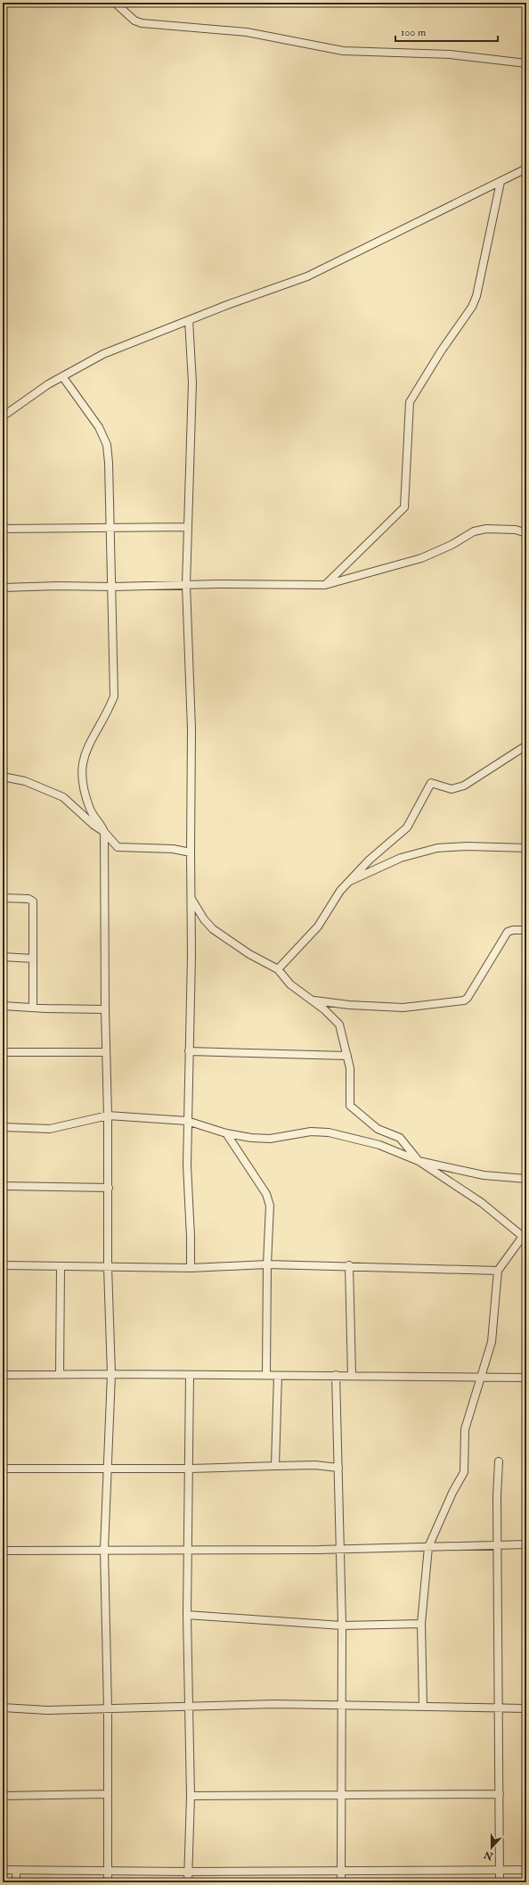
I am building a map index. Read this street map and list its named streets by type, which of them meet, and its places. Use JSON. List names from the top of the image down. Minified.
{"scale_bar":"100 m","north":"bottom"}
